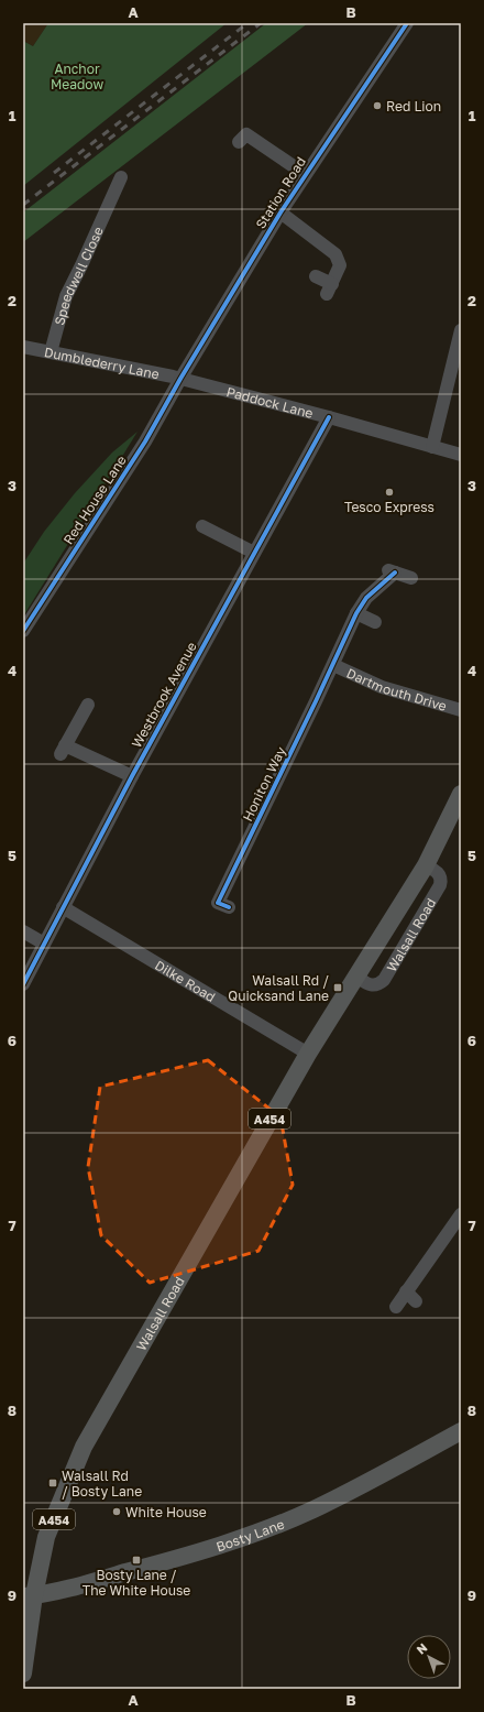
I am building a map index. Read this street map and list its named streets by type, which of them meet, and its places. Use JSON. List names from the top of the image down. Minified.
{"streets":{"main road":["Walsall Road","A454","Bosty Lane"],"street":["Station Road","Speedwell Close","Dumblederry Lane","Paddock Lane","Red House Lane","Dartmouth Drive","Westbrook Avenue","Honiton Way","Dilke Road"]},"crossings":[["Station Road","Dumblederry Lane"],["Station Road","Paddock Lane"],["Station Road","Red House Lane"],["Speedwell Close","Dumblederry Lane"],["Dumblederry Lane","Paddock Lane"],["Dumblederry Lane","Red House Lane"],["Paddock Lane","Red House Lane"],["Paddock Lane","Westbrook Avenue"],["Dartmouth Drive","Honiton Way"],["Westbrook Avenue","Dilke Road"],["Walsall Road","Dilke Road"],["Walsall Road","Bosty Lane"]],"parks":["Anchor Meadow"],"places":{"other":["Red Lion","Tesco Express","White House"],"transit":["Walsall Rd / Quicksand Lane","Walsall Rd / Bosty Lane","Bosty Lane / The White House"]},"north":"top left","grid":{"columns":["A","B"],"rows":["1","2","3","4","5","6","7","8","9"]}}
